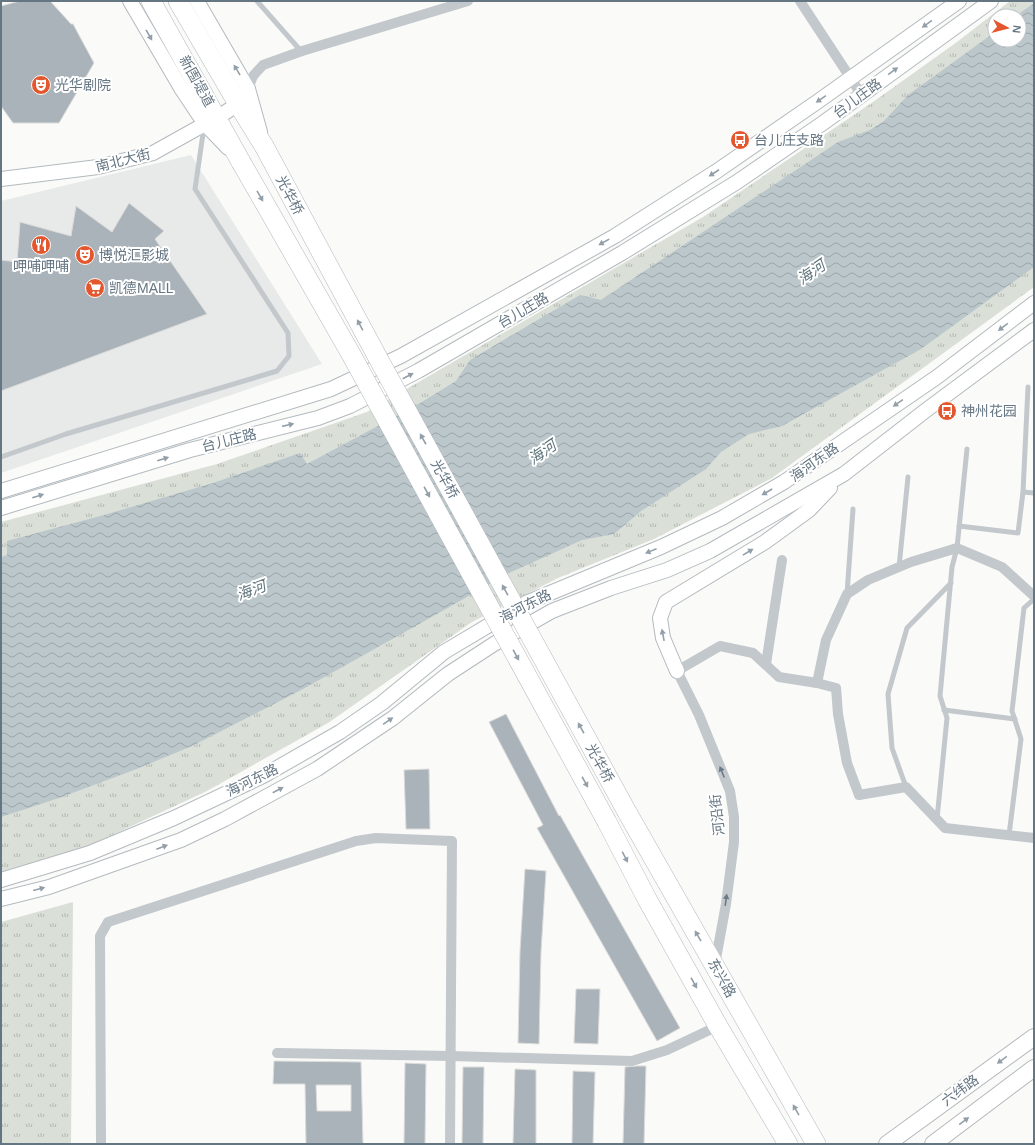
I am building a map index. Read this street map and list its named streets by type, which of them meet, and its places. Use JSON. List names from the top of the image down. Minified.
{"streets":{"highway":["新围堤道","光华桥","东兴路"],"main road":["六纬路"],"street":["台儿庄路","南北大街","海河东路","河沿街"]},"crossings":[["新围堤道","南北大街"],["新围堤道","光华桥"],["光华桥","东兴路"],["河沿街","东兴路"]],"one_way":["河沿街"],"water":["海河"],"places":{"theatre":["光华剧院","博悦汇影城"],"bus stop":["台儿庄支路","神州花园"],"restaurant":["呷哺呷哺"],"supermarket":["凯德MALL"]},"north":"right"}
